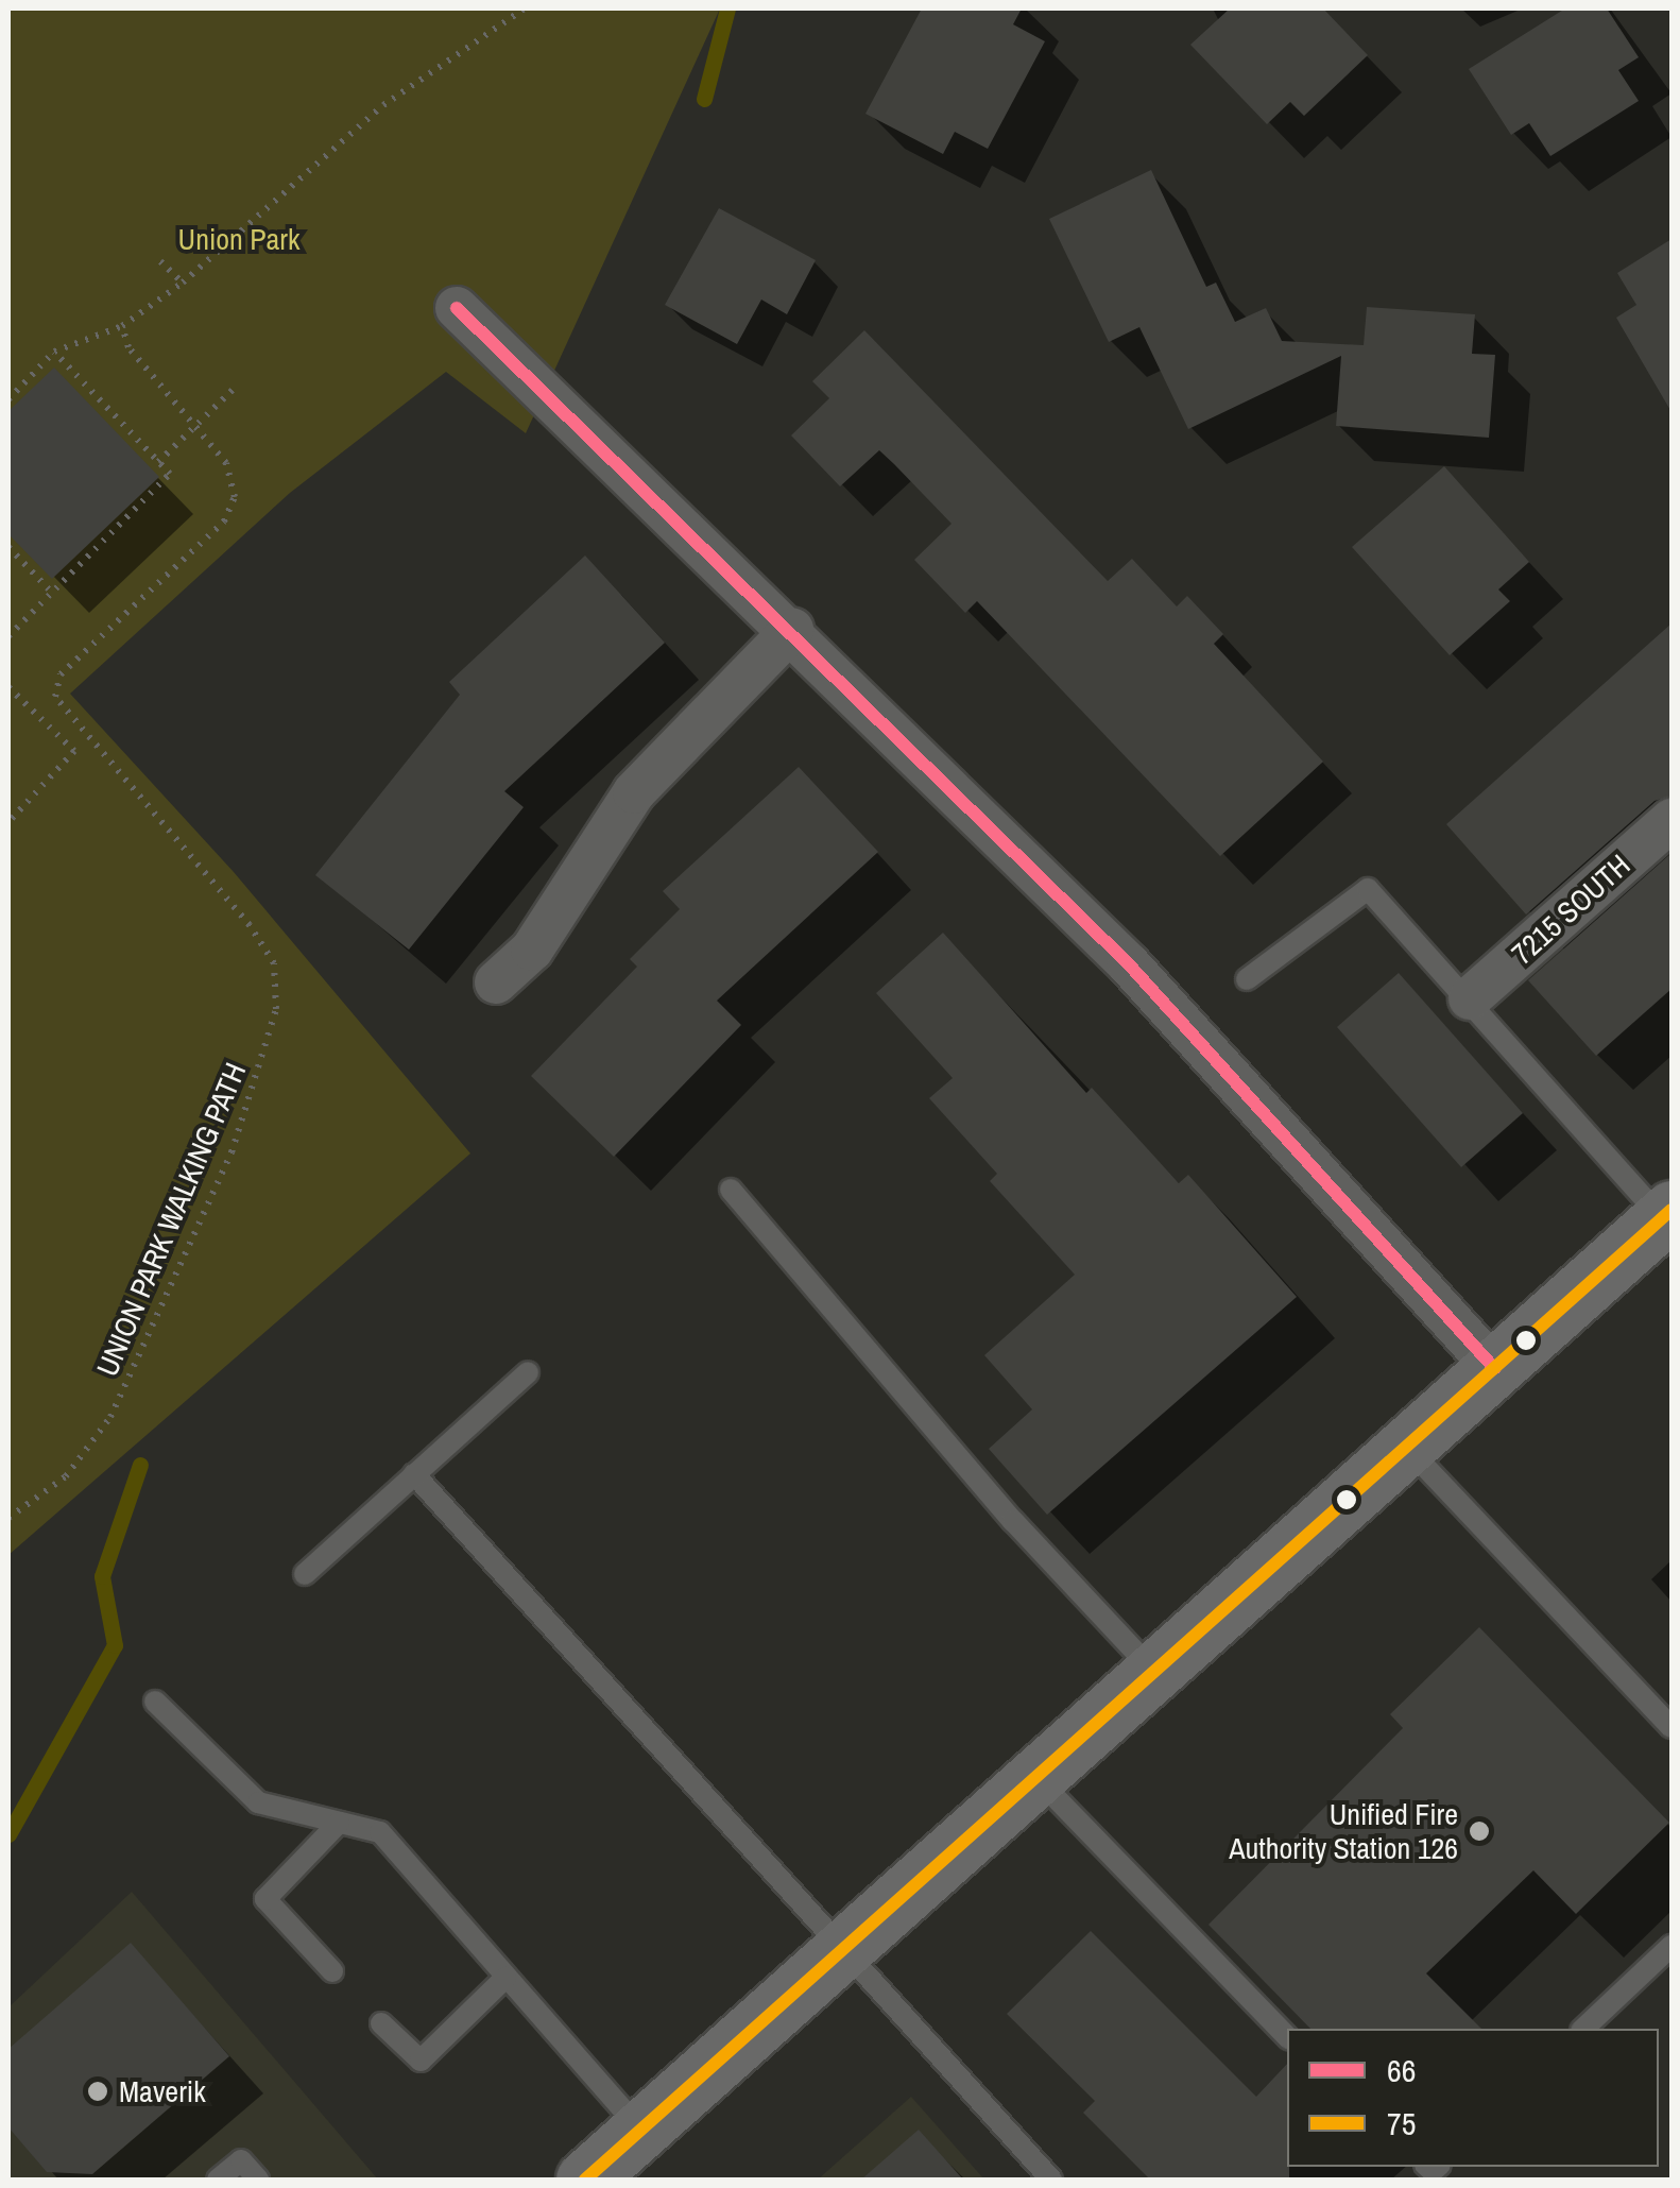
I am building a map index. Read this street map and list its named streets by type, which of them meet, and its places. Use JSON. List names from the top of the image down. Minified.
{"streets":{"street":["7215 SOUTH"],"path":["UNION PARK WALKING PATH"]},"parks":["Union Park"],"places":["Unified Fire Authority Station 126","Maverik"],"lines":["transit line 66","transit line 75"],"legend":["66","75"]}
